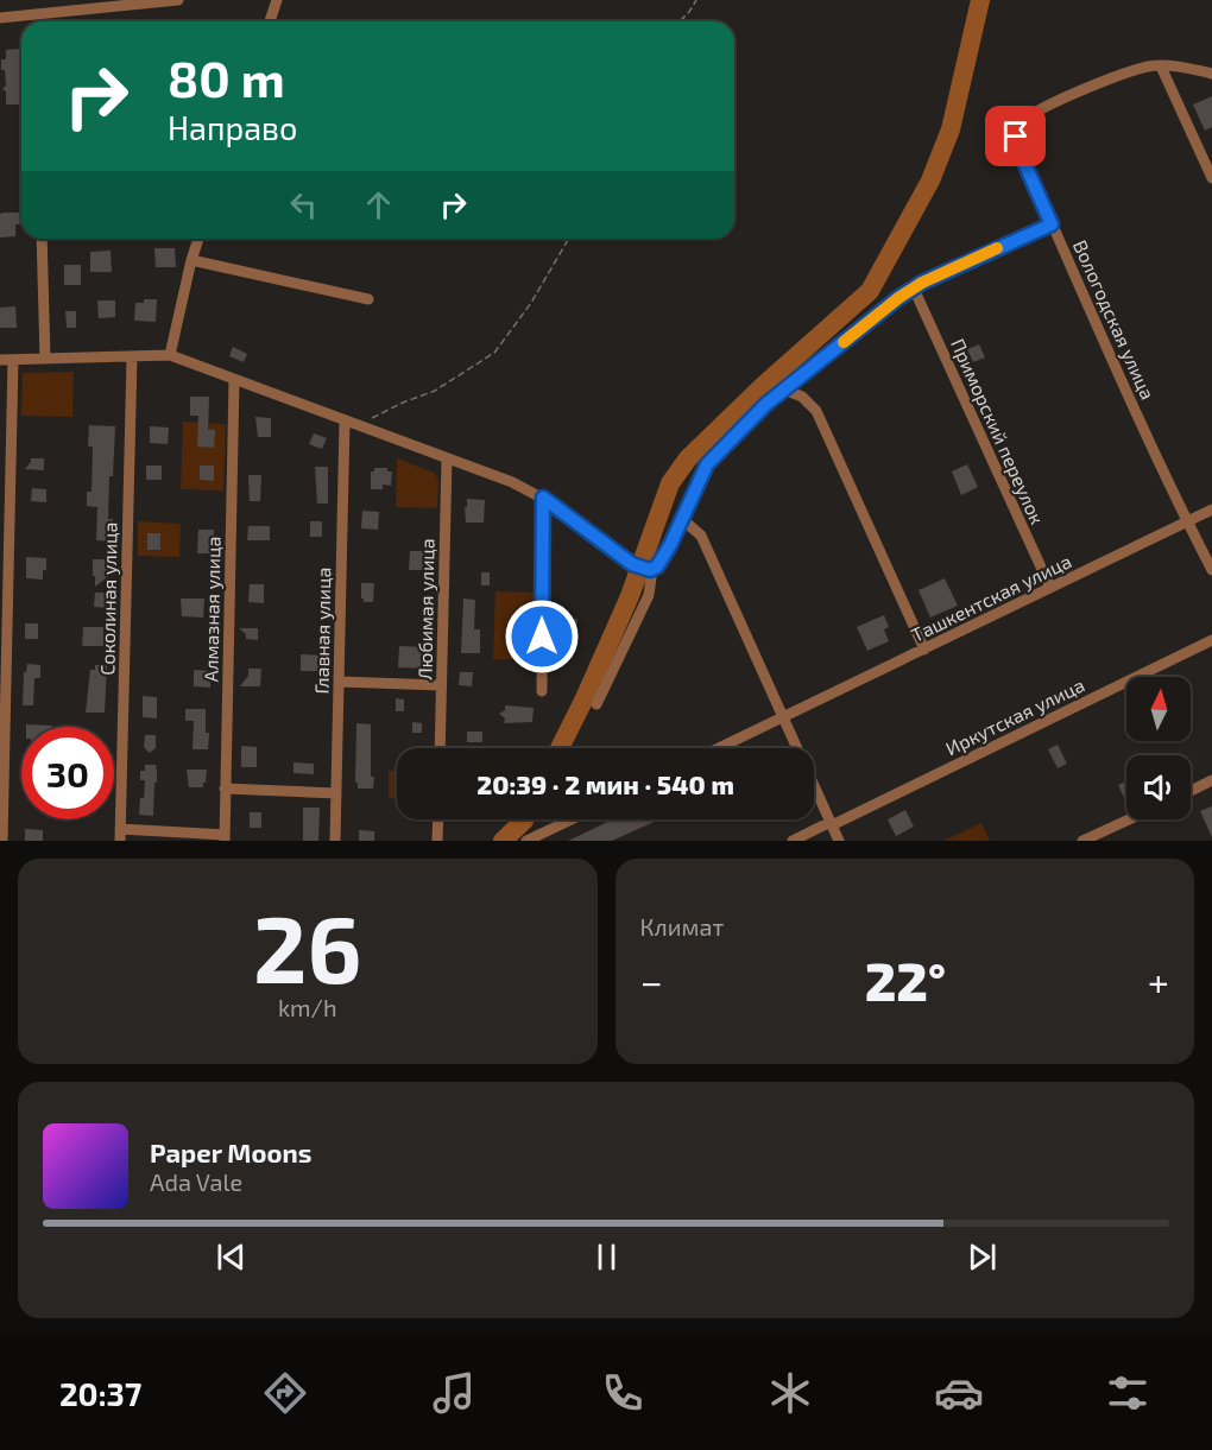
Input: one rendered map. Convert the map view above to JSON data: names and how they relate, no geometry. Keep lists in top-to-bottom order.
{
  "streets": {
    "street": [
      "Вологодская улица",
      "Приморский переулок",
      "Ташкентская улица",
      "Соколиная улица",
      "Алмазная улица",
      "Любимая улица",
      "Главная улица",
      "Иркутская улица"
    ]
  },
  "crossings": [
    ["Вологодская улица", "Ташкентская улица"],
    ["Приморский переулок", "Ташкентская улица"]
  ],
  "north": "top",
  "page": {
    "turn": ["80 m", "Направо"],
    "limit": "30",
    "trip": "20:39 · 2 мин · 540 m",
    "tile": [
      ["26", "km/h"],
      "Климат"
    ],
    "heat": ["−", "22°", "+"],
    "song": ["Paper Moons", "Ada Vale"],
    "tabs": "20:37"
  }
}
